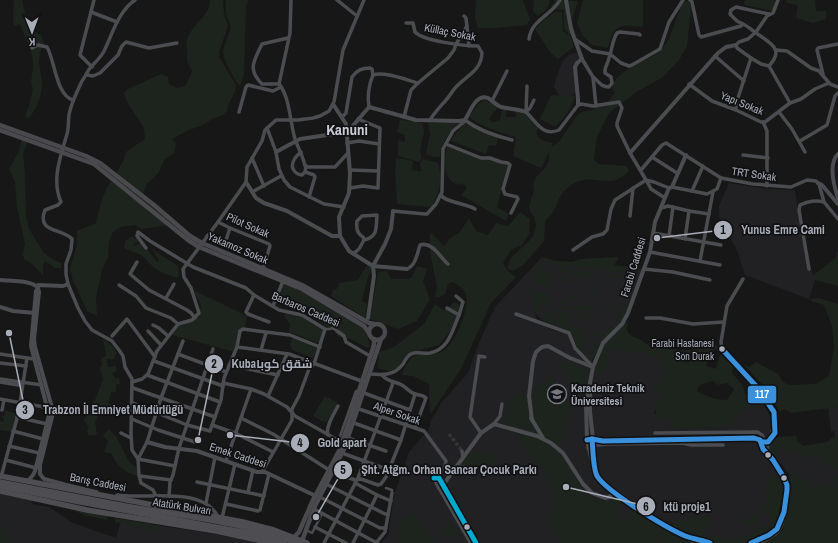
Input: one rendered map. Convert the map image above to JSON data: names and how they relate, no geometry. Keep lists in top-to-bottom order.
{
  "streets": {
    "highway": ["Atatürk Bulvarı"],
    "main road": ["Yakamoz Sokak"],
    "street": [
      "Küllaç Sokak",
      "Yapı Sokak",
      "TRT Sokak",
      "Pilot Sokak",
      "Farabi Caddesi",
      "Barbaros Caddesi",
      "Alper Sokak",
      "Emek Caddesi",
      "Barış Caddesi"
    ]
  },
  "crossings": [
    ["TRT Sokak", "Farabi Caddesi"],
    ["Pilot Sokak", "Yakamoz Sokak"],
    ["Barış Caddesi", "Atatürk Bulvarı"]
  ],
  "districts": ["Kanuni"],
  "places": {
    "other": [
      "Yunus Emre Cami",
      "Trabzon İl Emniyet Müdürlüğü",
      "Farabi Hastanesi Son Durak",
      "Gold apart",
      "Kubaشقق كوبا",
      "ktü proje1",
      "Şht. Atğm. Orhan Sancar Çocuk Parkı"
    ],
    "school or university": ["Karadeniz Teknik Üniversitesi"]
  },
  "lines": ["transit line 117"],
  "north": "bottom"
}
